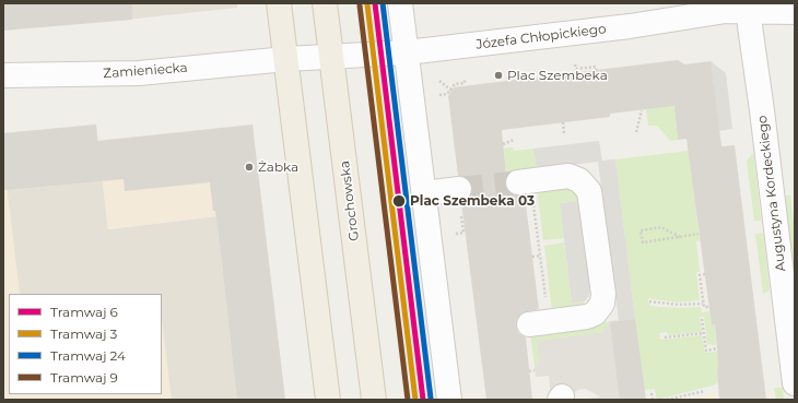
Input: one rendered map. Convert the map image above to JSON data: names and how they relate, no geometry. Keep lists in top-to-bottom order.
{
  "streets": {
    "main road": ["Grochowska"],
    "street": ["Józefa Chłopickiego", "Zamieniecka", "Augustyna Kordeckiego"]
  },
  "crossings": [
    ["Józefa Chłopickiego", "Zamieniecka"],
    ["Józefa Chłopickiego", "Augustyna Kordeckiego"],
    ["Józefa Chłopickiego", "Grochowska"]
  ],
  "places": ["Plac Szembeka", "Żabka", "Plac Szembeka 03"],
  "lines": [
    "tram line 6",
    "tram line 24",
    "tram line 3",
    "tram line 9"
  ],
  "legend": [
    "Tramwaj 6",
    "Tramwaj 3",
    "Tramwaj 24",
    "Tramwaj 9"
  ]
}
